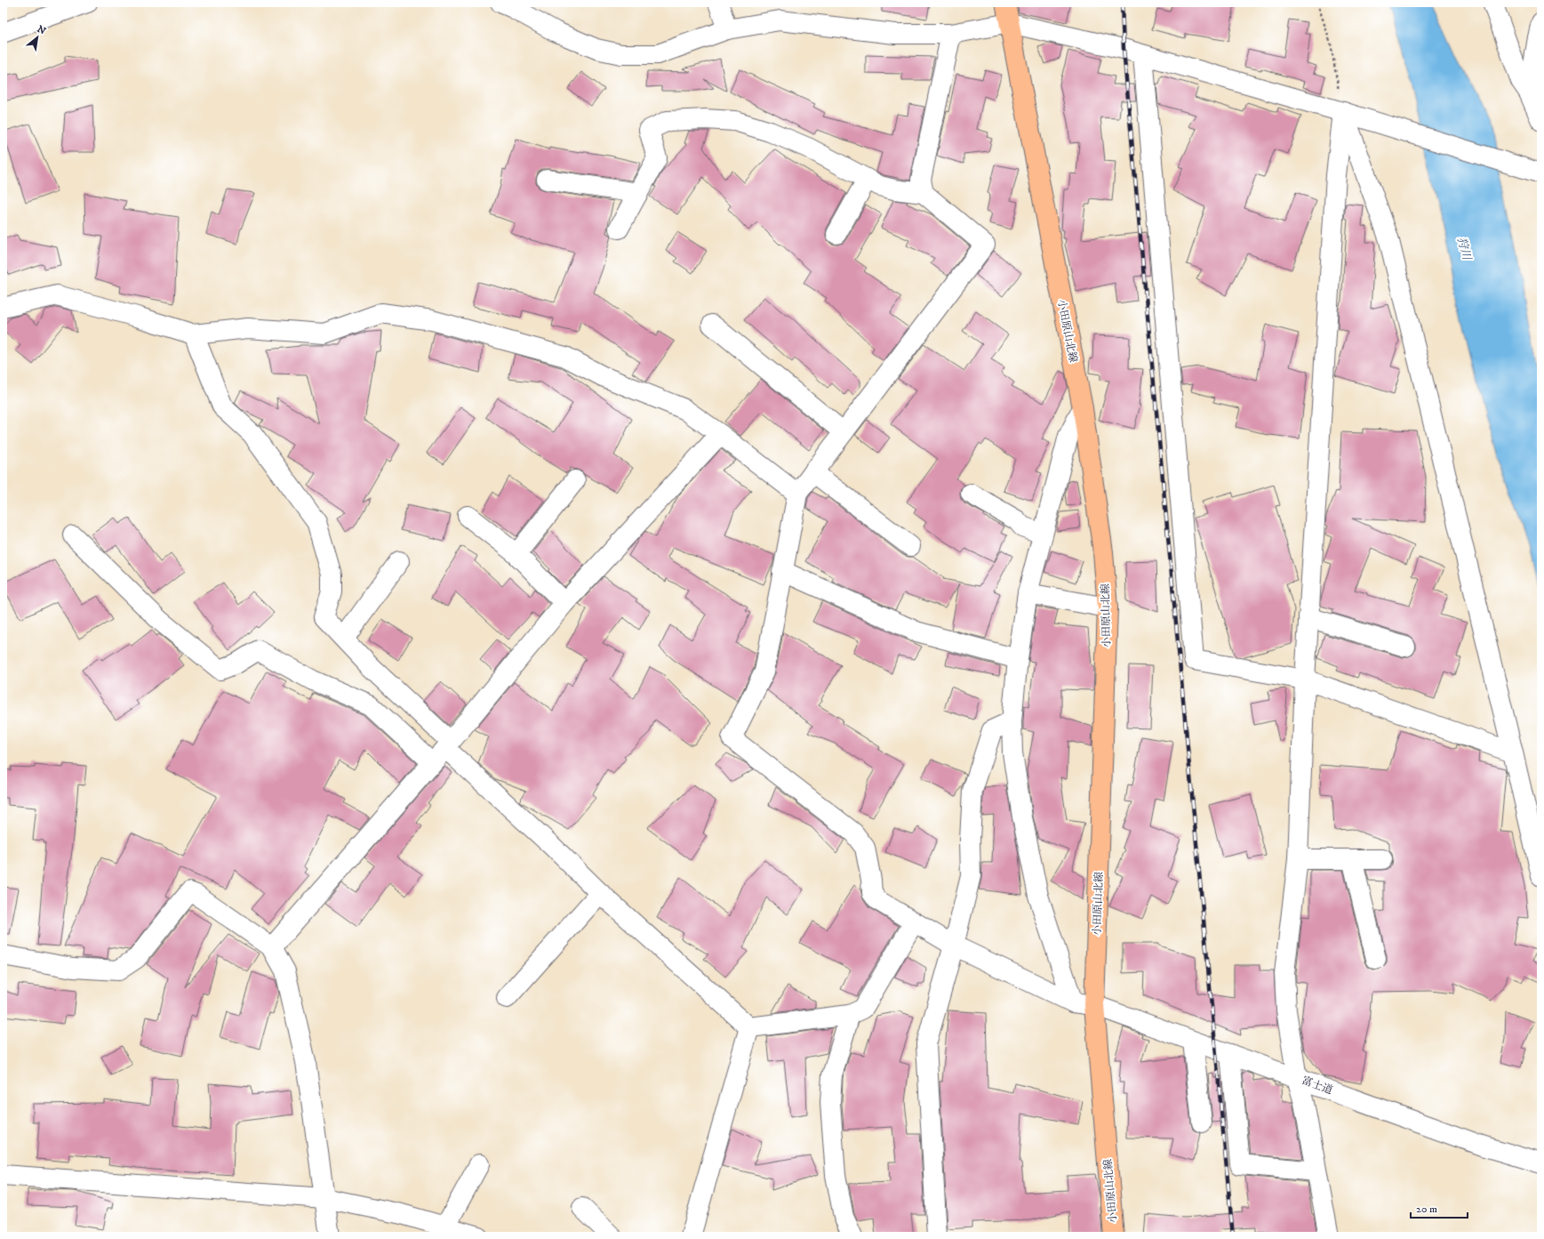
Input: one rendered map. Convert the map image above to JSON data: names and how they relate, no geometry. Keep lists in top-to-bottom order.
{
  "streets": {
    "main road": ["小田原山北線"],
    "street": ["富士道"]
  },
  "crossings": [
    ["小田原山北線", "富士道"]
  ],
  "water": ["狩川"],
  "scale_bar": "20 m",
  "north": "top right"
}
